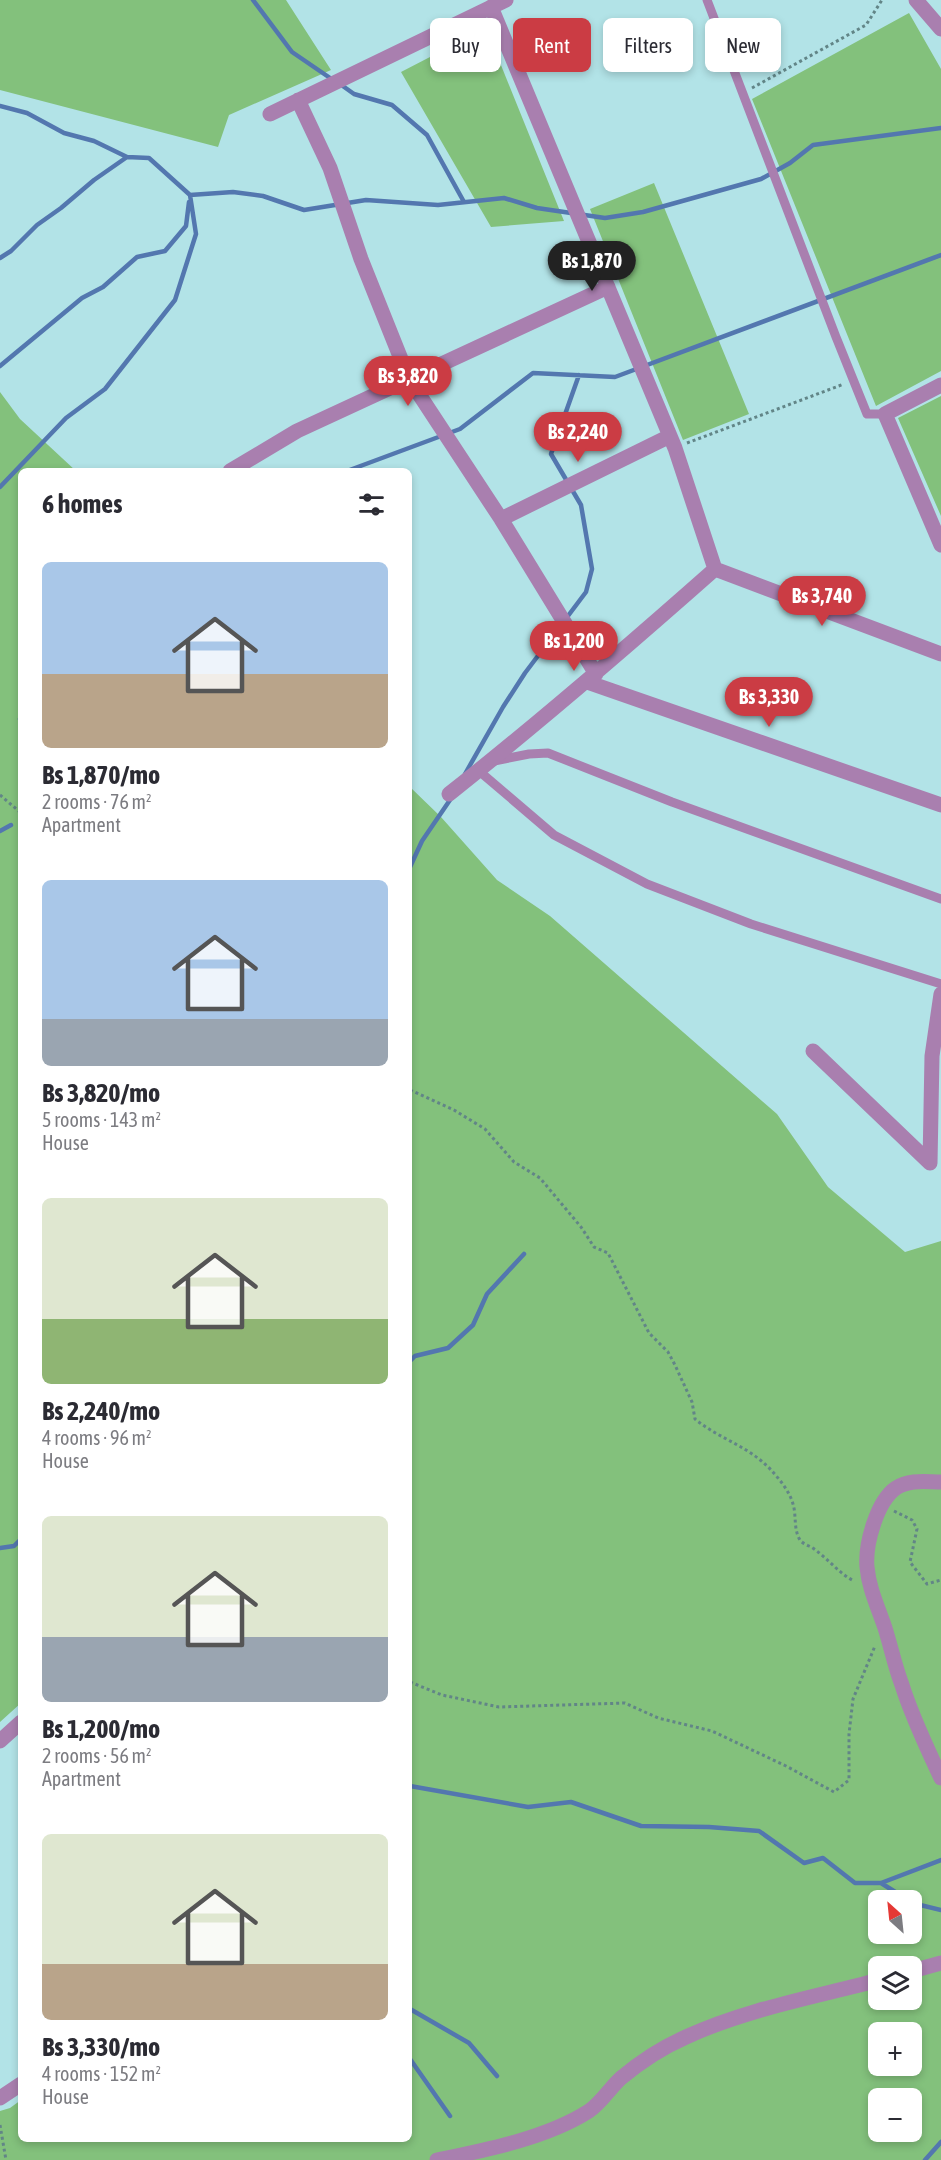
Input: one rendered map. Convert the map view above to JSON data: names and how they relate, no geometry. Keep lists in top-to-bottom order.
{
  "north": "top left",
  "page": {
    "chip": [
      "Buy",
      "Rent",
      "Filters",
      "New"
    ],
    "price": [
      "Bs 1,870",
      "Bs 3,820",
      "Bs 2,240",
      "Bs 3,740",
      "Bs 1,200",
      "Bs 3,330"
    ],
    "heading": "6 homes",
    "list": [
      {
        "name": "Bs 1,870/mo",
        "note": "2 rooms · 76 m² · Apartment"
      },
      {
        "name": "Bs 3,820/mo",
        "note": "5 rooms · 143 m² · House"
      },
      {
        "name": "Bs 2,240/mo",
        "note": "4 rooms · 96 m² · House"
      },
      {
        "name": "Bs 1,200/mo",
        "note": "2 rooms · 56 m² · Apartment"
      },
      {
        "name": "Bs 3,330/mo",
        "note": "4 rooms · 152 m² · House"
      }
    ],
    "map_buttons": ["+", "−"]
  }
}
